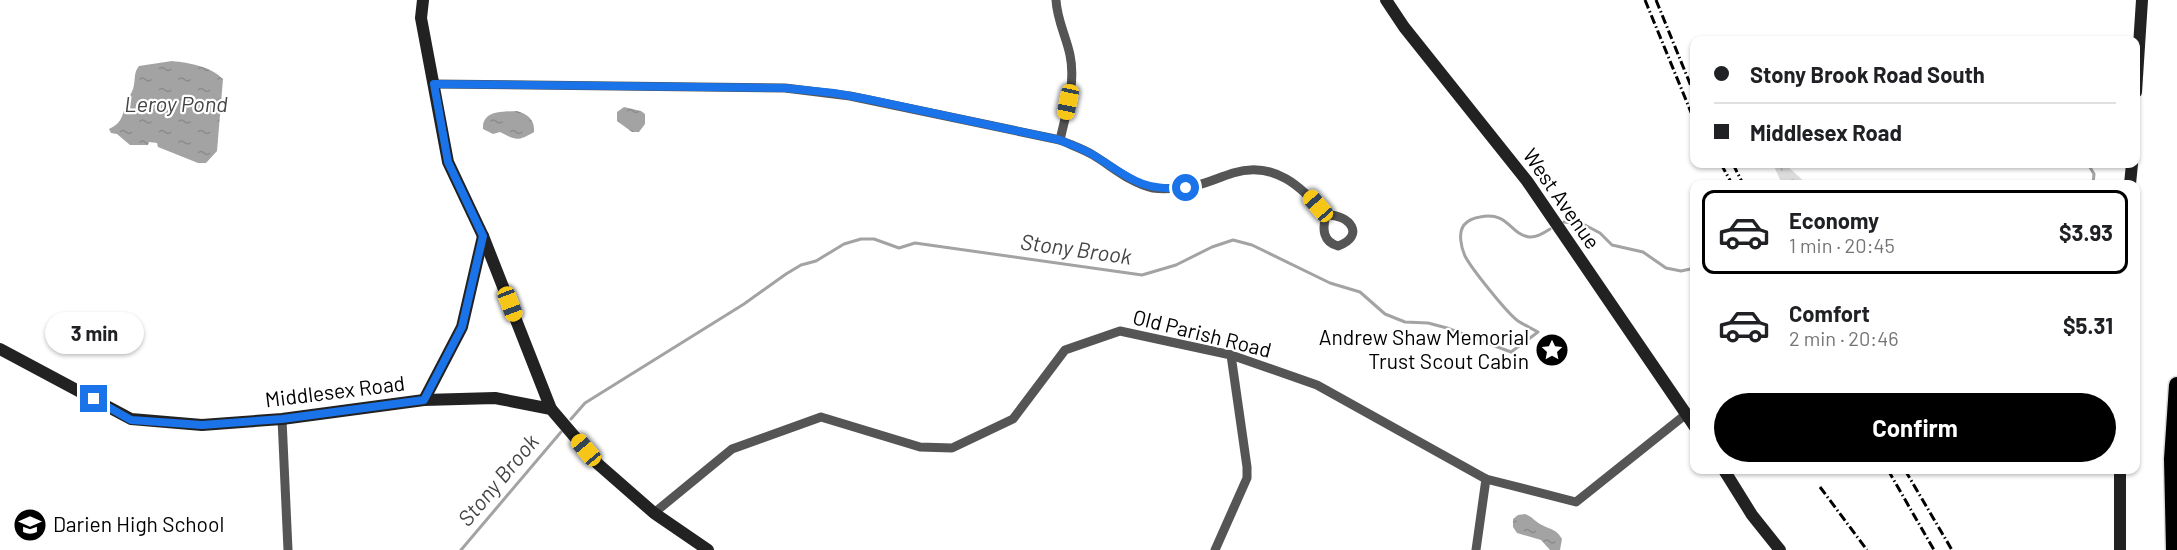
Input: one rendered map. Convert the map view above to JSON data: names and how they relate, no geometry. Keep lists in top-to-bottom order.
{
  "streets": {
    "main road": ["West Avenue", "Middlesex Road"],
    "street": ["Old Parish Road"]
  },
  "crossings": [
    ["West Avenue", "Old Parish Road"]
  ],
  "water": ["Leroy Pond", "Stony Brook"],
  "places": {
    "place": ["Andrew Shaw Memorial Trust Scout Cabin"],
    "school or university": ["Darien High School"]
  },
  "page": {
    "banner": ["Stony Brook Road South", "Middlesex Road"],
    "list": [
      {
        "name": "Economy",
        "note": "1 min · 20:45",
        "value": "$3.93"
      },
      {
        "name": "Comfort",
        "note": "2 min · 20:46",
        "value": "$5.31"
      }
    ],
    "bubble": "3 min",
    "buttons": "Confirm"
  }
}
